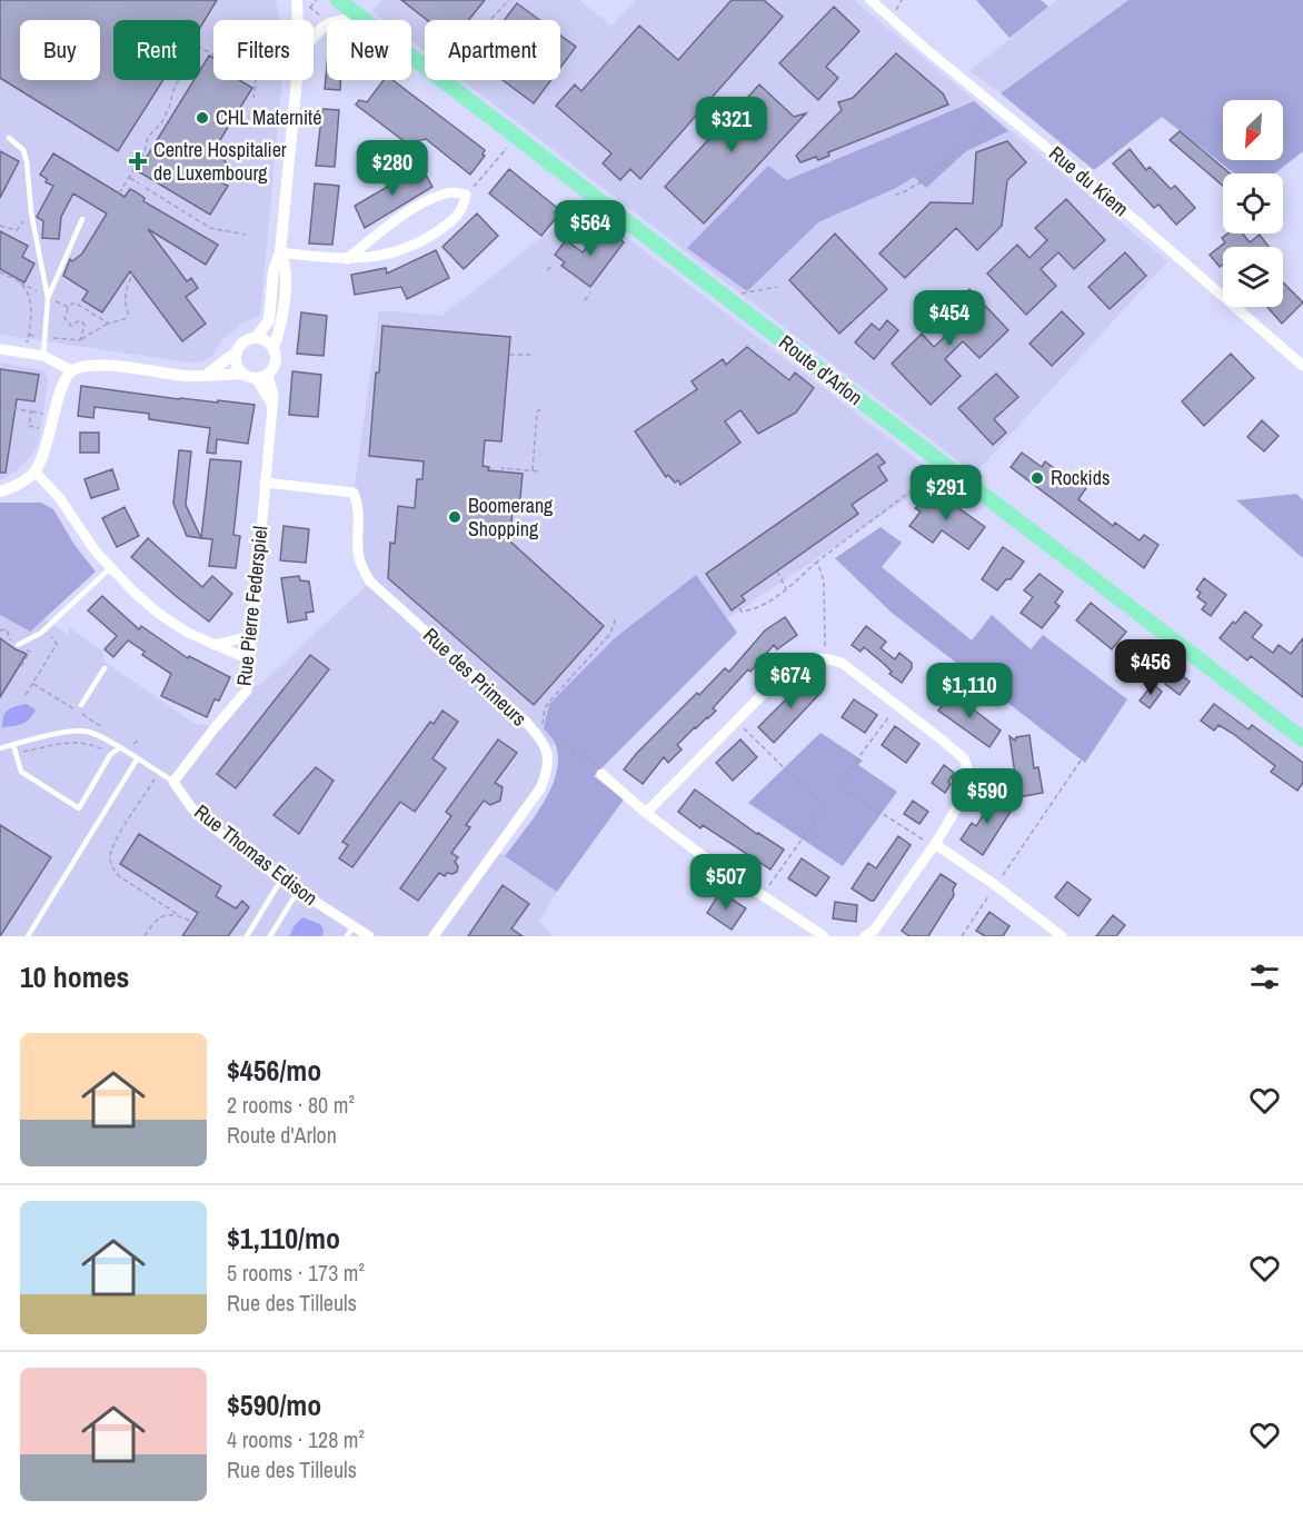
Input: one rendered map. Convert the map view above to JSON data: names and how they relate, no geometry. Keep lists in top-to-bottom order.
{
  "streets": {
    "main road": ["Route d'Arlon"],
    "street": [
      "Rue du Kiem",
      "Rue Pierre Federspiel",
      "Rue des Primeurs",
      "Rue Thomas Edison"
    ]
  },
  "crossings": [
    ["Rue Pierre Federspiel", "Rue des Primeurs"],
    ["Rue Pierre Federspiel", "Rue Thomas Edison"]
  ],
  "places": {
    "other": ["CHL Maternité", "Rockids", "Boomerang Shopping"],
    "health": ["Centre Hospitalier de Luxembourg"]
  },
  "north": "bottom left",
  "page": {
    "chip": [
      "Buy",
      "Rent",
      "Filters",
      "New",
      "Apartment"
    ],
    "price": [
      "$321",
      "$280",
      "$564",
      "$454",
      "$291",
      "$456",
      "$674",
      "$1,110",
      "$590",
      "$507"
    ],
    "heading": "10 homes",
    "list": [
      {
        "name": "$456/mo",
        "note": "2 rooms · 80 m² · Route d'Arlon"
      },
      {
        "name": "$1,110/mo",
        "note": "5 rooms · 173 m² · Rue des Tilleuls"
      },
      {
        "name": "$590/mo",
        "note": "4 rooms · 128 m² · Rue des Tilleuls"
      }
    ]
  }
}
